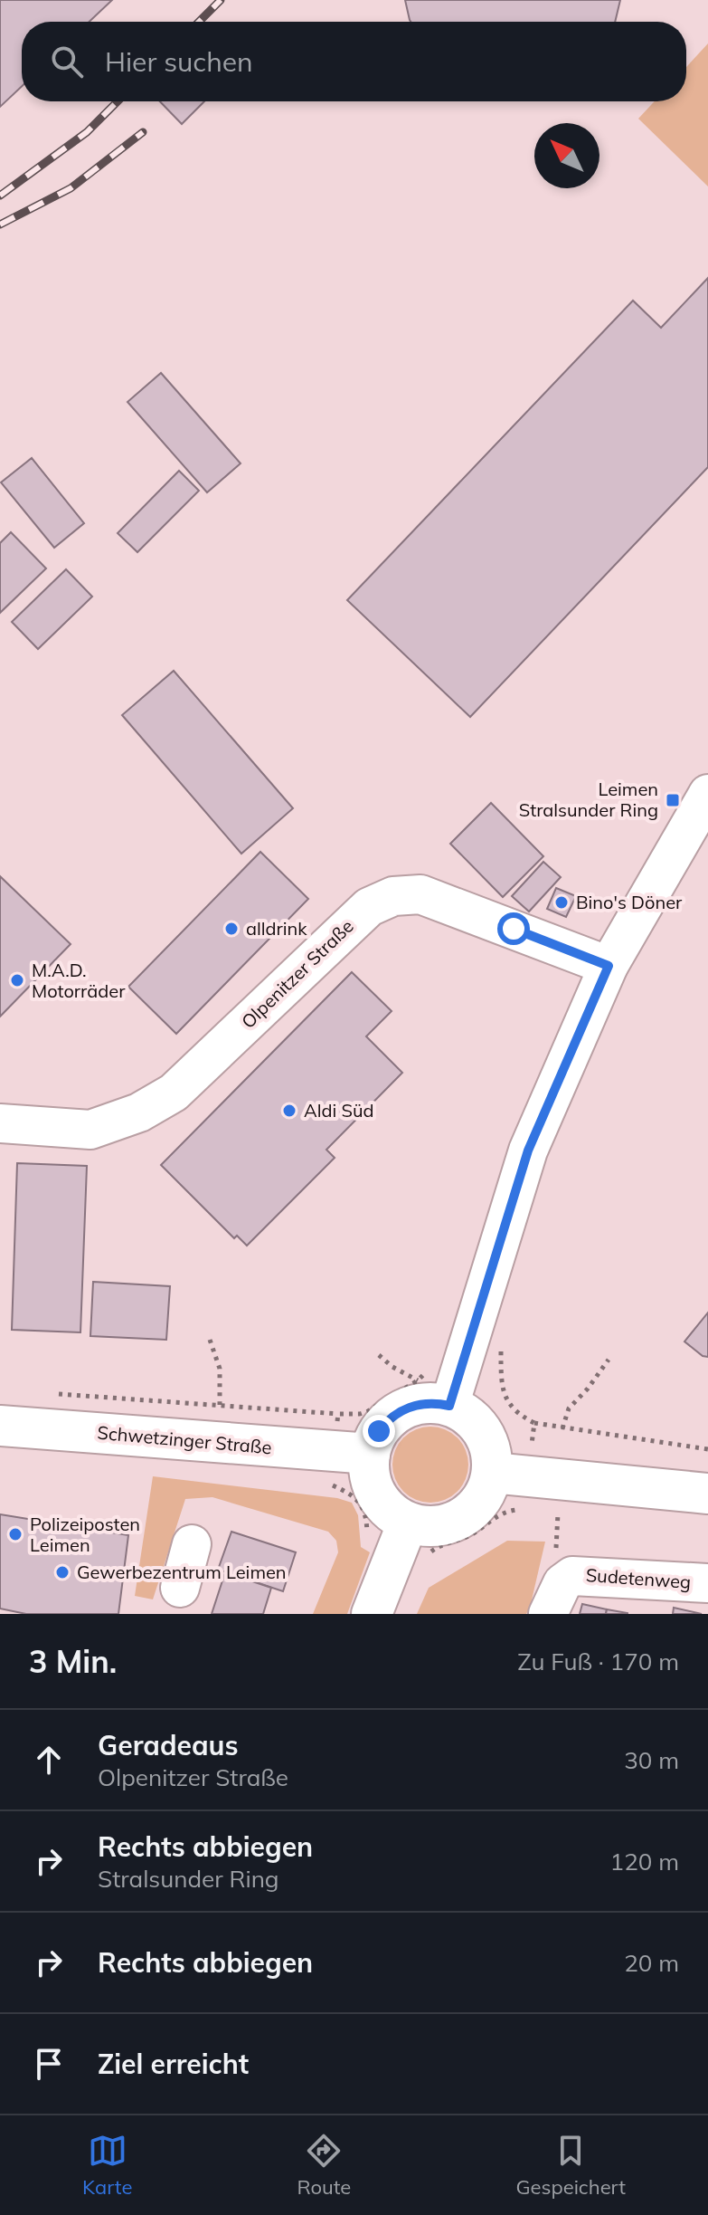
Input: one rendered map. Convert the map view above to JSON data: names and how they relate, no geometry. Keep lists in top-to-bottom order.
{
  "streets": {
    "main road": ["Schwetzinger Straße"],
    "street": ["Olpenitzer Straße", "Sudetenweg"]
  },
  "places": {
    "transit": ["Leimen Stralsunder Ring"],
    "other": [
      "Bino's Döner",
      "alldrink",
      "M.A.D. Motorräder",
      "Aldi Süd",
      "Polizeiposten Leimen",
      "Gewerbezentrum Leimen"
    ]
  },
  "north": "top left",
  "page": {
    "search": "Hier suchen",
    "heading": ["3 Min.", "Zu Fuß · 170 m"],
    "list": [
      ["Geradeaus", "Olpenitzer Straße", "30 m"],
      ["Rechts abbiegen", "Stralsunder Ring", "120 m"],
      ["Rechts abbiegen", "20 m"],
      "Ziel erreicht"
    ],
    "nav": ["Karte", "Route", "Gespeichert"]
  }
}
